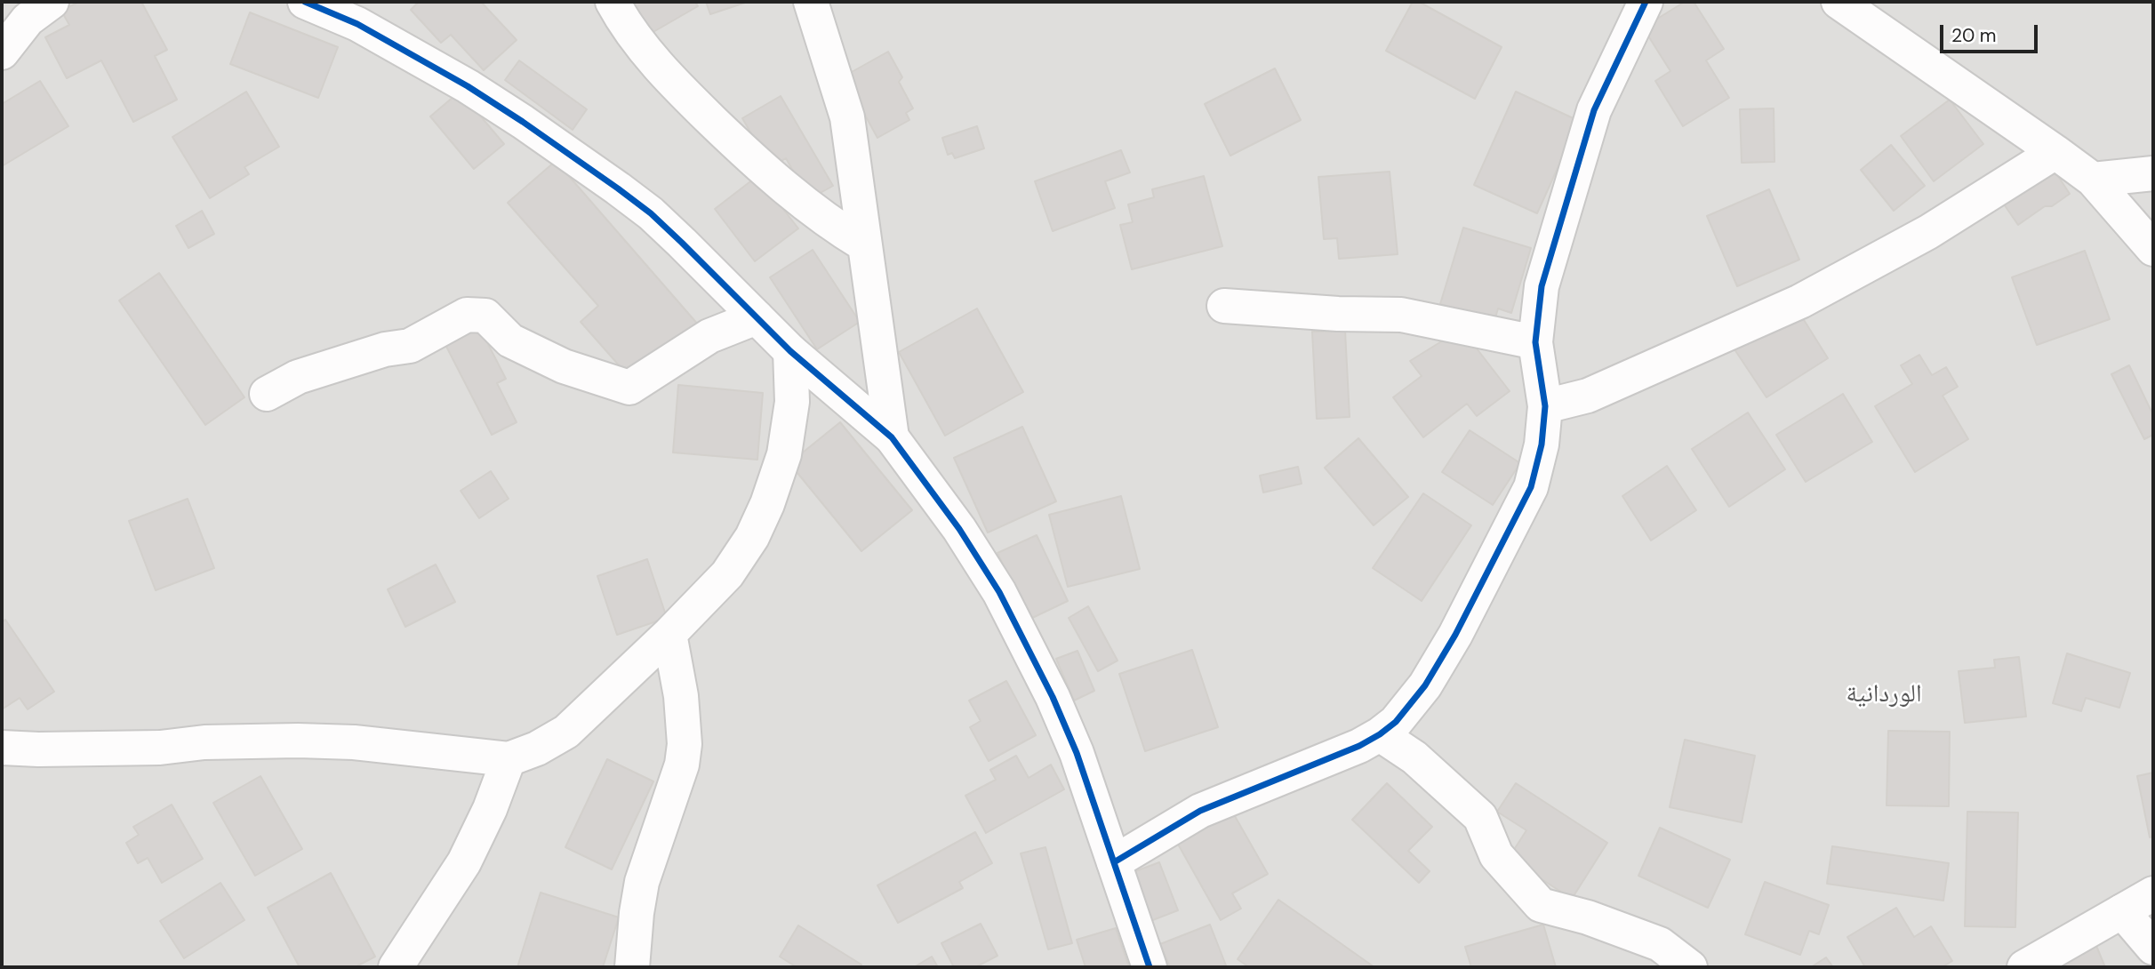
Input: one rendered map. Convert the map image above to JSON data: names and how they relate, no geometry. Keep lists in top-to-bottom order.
{
  "districts": ["الوردانية"],
  "scale_bar": "20 m"
}
